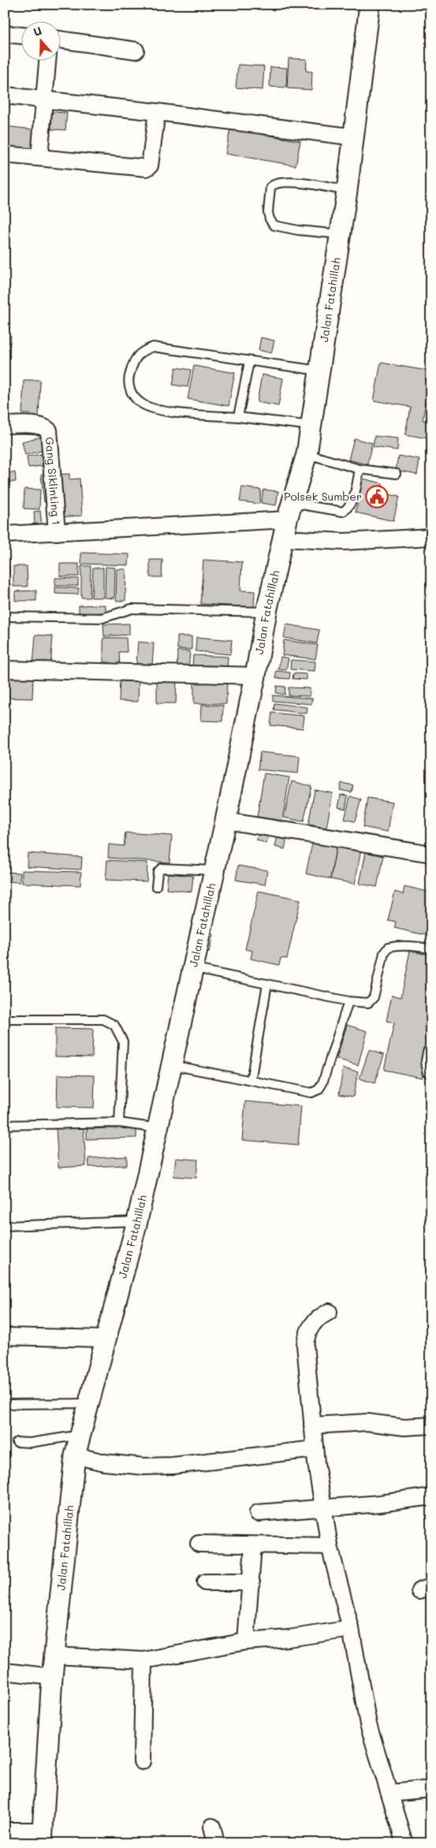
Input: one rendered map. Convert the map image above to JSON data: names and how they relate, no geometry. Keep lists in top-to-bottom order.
{
  "streets": {
    "street": ["Jalan Fatahillah", "Gang Siklinting 1"]
  },
  "places": {
    "public building": ["Polsek Sumber"]
  },
  "north": "top"
}
